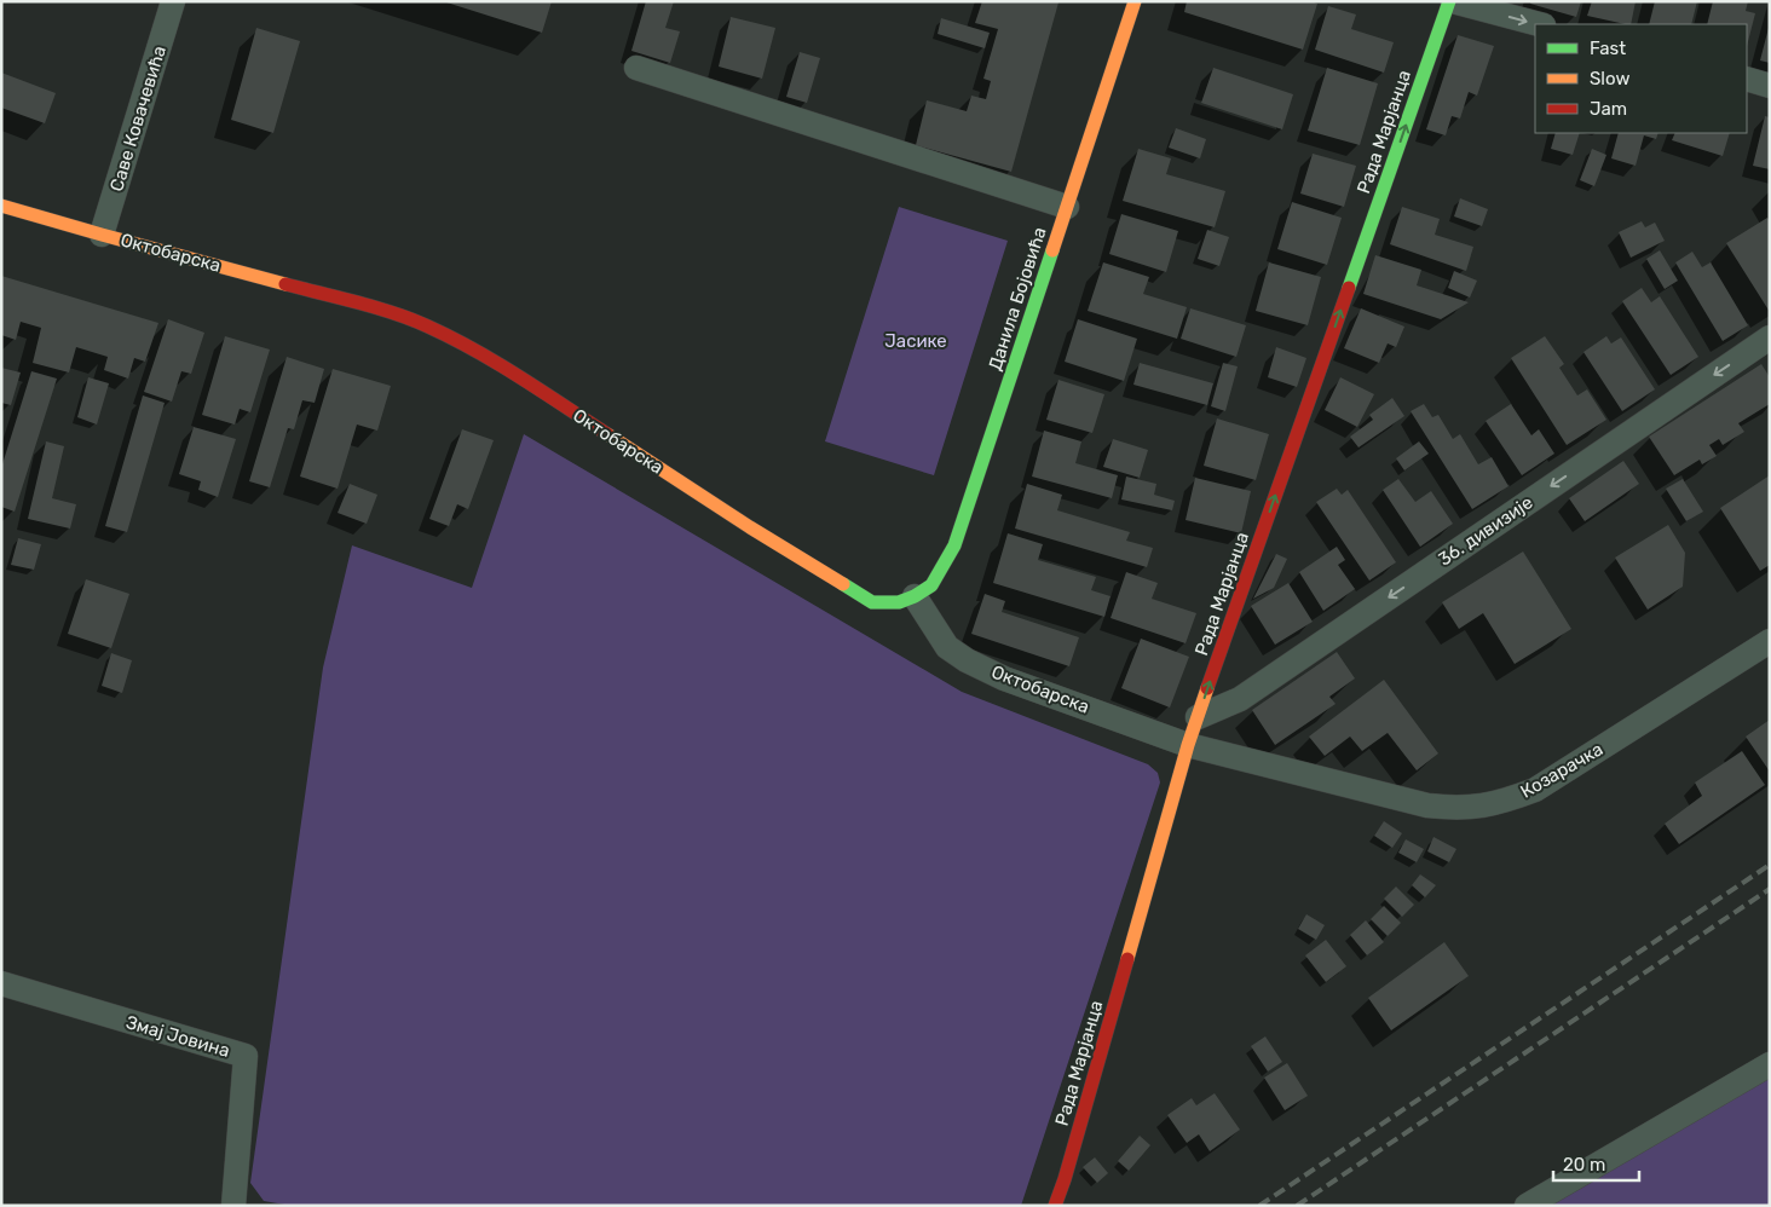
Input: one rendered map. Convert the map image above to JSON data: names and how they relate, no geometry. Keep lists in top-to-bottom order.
{
  "streets": {
    "main road": ["Рада Марјанца", "Октобарска", "Данила Бојовића"],
    "street": [
      "Саве Ковачевића",
      "36. дивизије",
      "Козарачка",
      "Змај Јовина"
    ]
  },
  "crossings": [
    ["Саве Ковачевића", "Октобарска"],
    ["Рада Марјанца", "Октобарска"],
    ["Рада Марјанца", "36. дивизије"],
    ["Рада Марјанца", "Козарачка"],
    ["Октобарска", "Данила Бојовића"],
    ["Октобарска", "Козарачка"]
  ],
  "one_way": ["Рада Марјанца", "36. дивизије"],
  "parks": ["Јасике"],
  "legend": ["Fast", "Slow", "Jam"],
  "scale_bar": "20 m"
}
